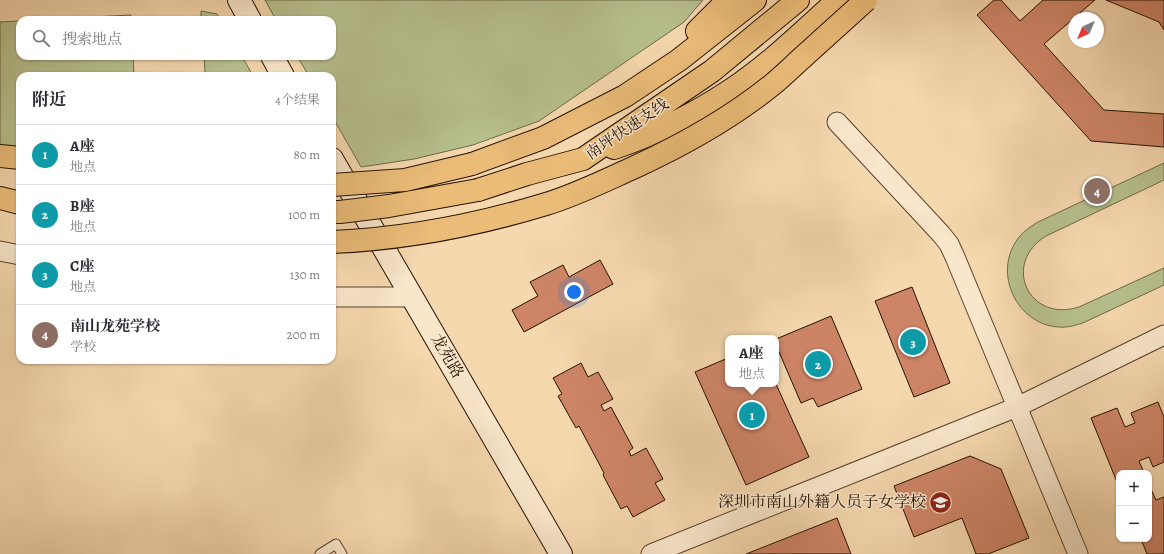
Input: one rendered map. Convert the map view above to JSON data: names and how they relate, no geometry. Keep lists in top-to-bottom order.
{
  "streets": {
    "highway": ["南坪快速支线"],
    "street": ["龙苑路"]
  },
  "places": {
    "school or university": ["深圳市南山外籍人员子女学校"]
  },
  "north": "bottom left",
  "page": {
    "search": "搜索地点",
    "heading": ["附近", "4个结果"],
    "list": [
      {
        "mark": "1",
        "name": "A座",
        "note": "地点",
        "value": "80 m"
      },
      {
        "mark": "2",
        "name": "B座",
        "note": "地点",
        "value": "100 m"
      },
      {
        "mark": "3",
        "name": "C座",
        "note": "地点",
        "value": "130 m"
      },
      {
        "mark": "4",
        "name": "南山龙苑学校",
        "note": "学校",
        "value": "200 m"
      }
    ],
    "pins": [
      "4",
      "3",
      "2",
      "1"
    ],
    "popup": ["A座", "地点"],
    "map_buttons": ["+", "−"]
  }
}
